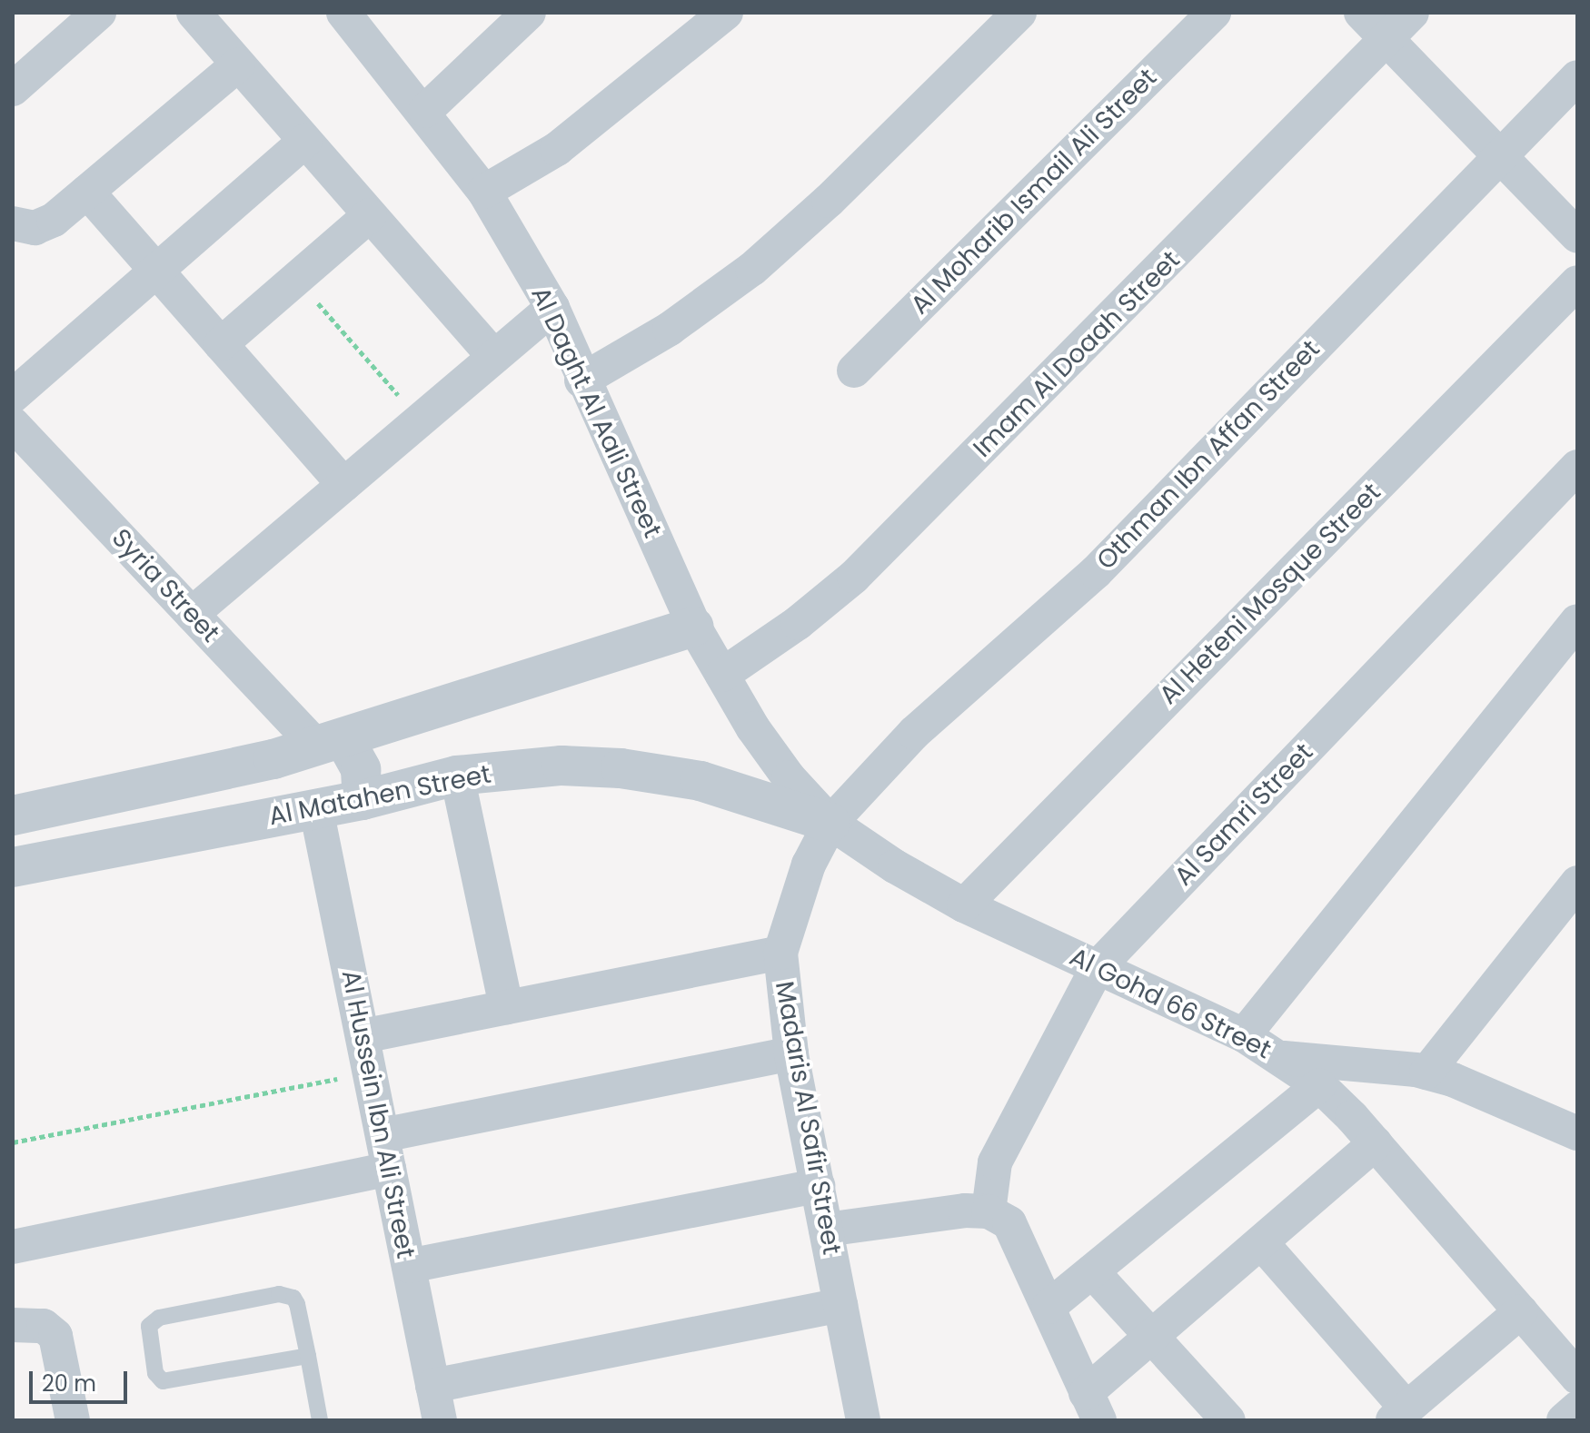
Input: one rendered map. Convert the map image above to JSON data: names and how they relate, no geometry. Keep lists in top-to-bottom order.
{
  "streets": {
    "street": [
      "Al Moharib Ismail Ali Street",
      "Imam Al Doaah Street",
      "Al Daght Al Aali Street",
      "Othman Ibn Affan Street",
      "Syria Street",
      "Al Heteni Mosque Street",
      "Al Matahen Street",
      "Al Samri Street",
      "Al Gohd 66 Street",
      "Al Hussein Ibn Ali Street",
      "Madaris Al Safir Street"
    ]
  },
  "crossings": [
    ["Imam Al Doaah Street", "Al Daght Al Aali Street"],
    ["Al Daght Al Aali Street", "Othman Ibn Affan Street"],
    ["Al Daght Al Aali Street", "Al Matahen Street"],
    ["Al Daght Al Aali Street", "Al Gohd 66 Street"],
    ["Al Daght Al Aali Street", "Madaris Al Safir Street"],
    ["Othman Ibn Affan Street", "Al Matahen Street"],
    ["Othman Ibn Affan Street", "Al Gohd 66 Street"],
    ["Othman Ibn Affan Street", "Madaris Al Safir Street"],
    ["Al Heteni Mosque Street", "Al Gohd 66 Street"],
    ["Al Matahen Street", "Al Gohd 66 Street"],
    ["Al Matahen Street", "Al Hussein Ibn Ali Street"],
    ["Al Matahen Street", "Madaris Al Safir Street"],
    ["Al Samri Street", "Al Gohd 66 Street"],
    ["Al Gohd 66 Street", "Madaris Al Safir Street"]
  ],
  "scale_bar": "20 m"
}
